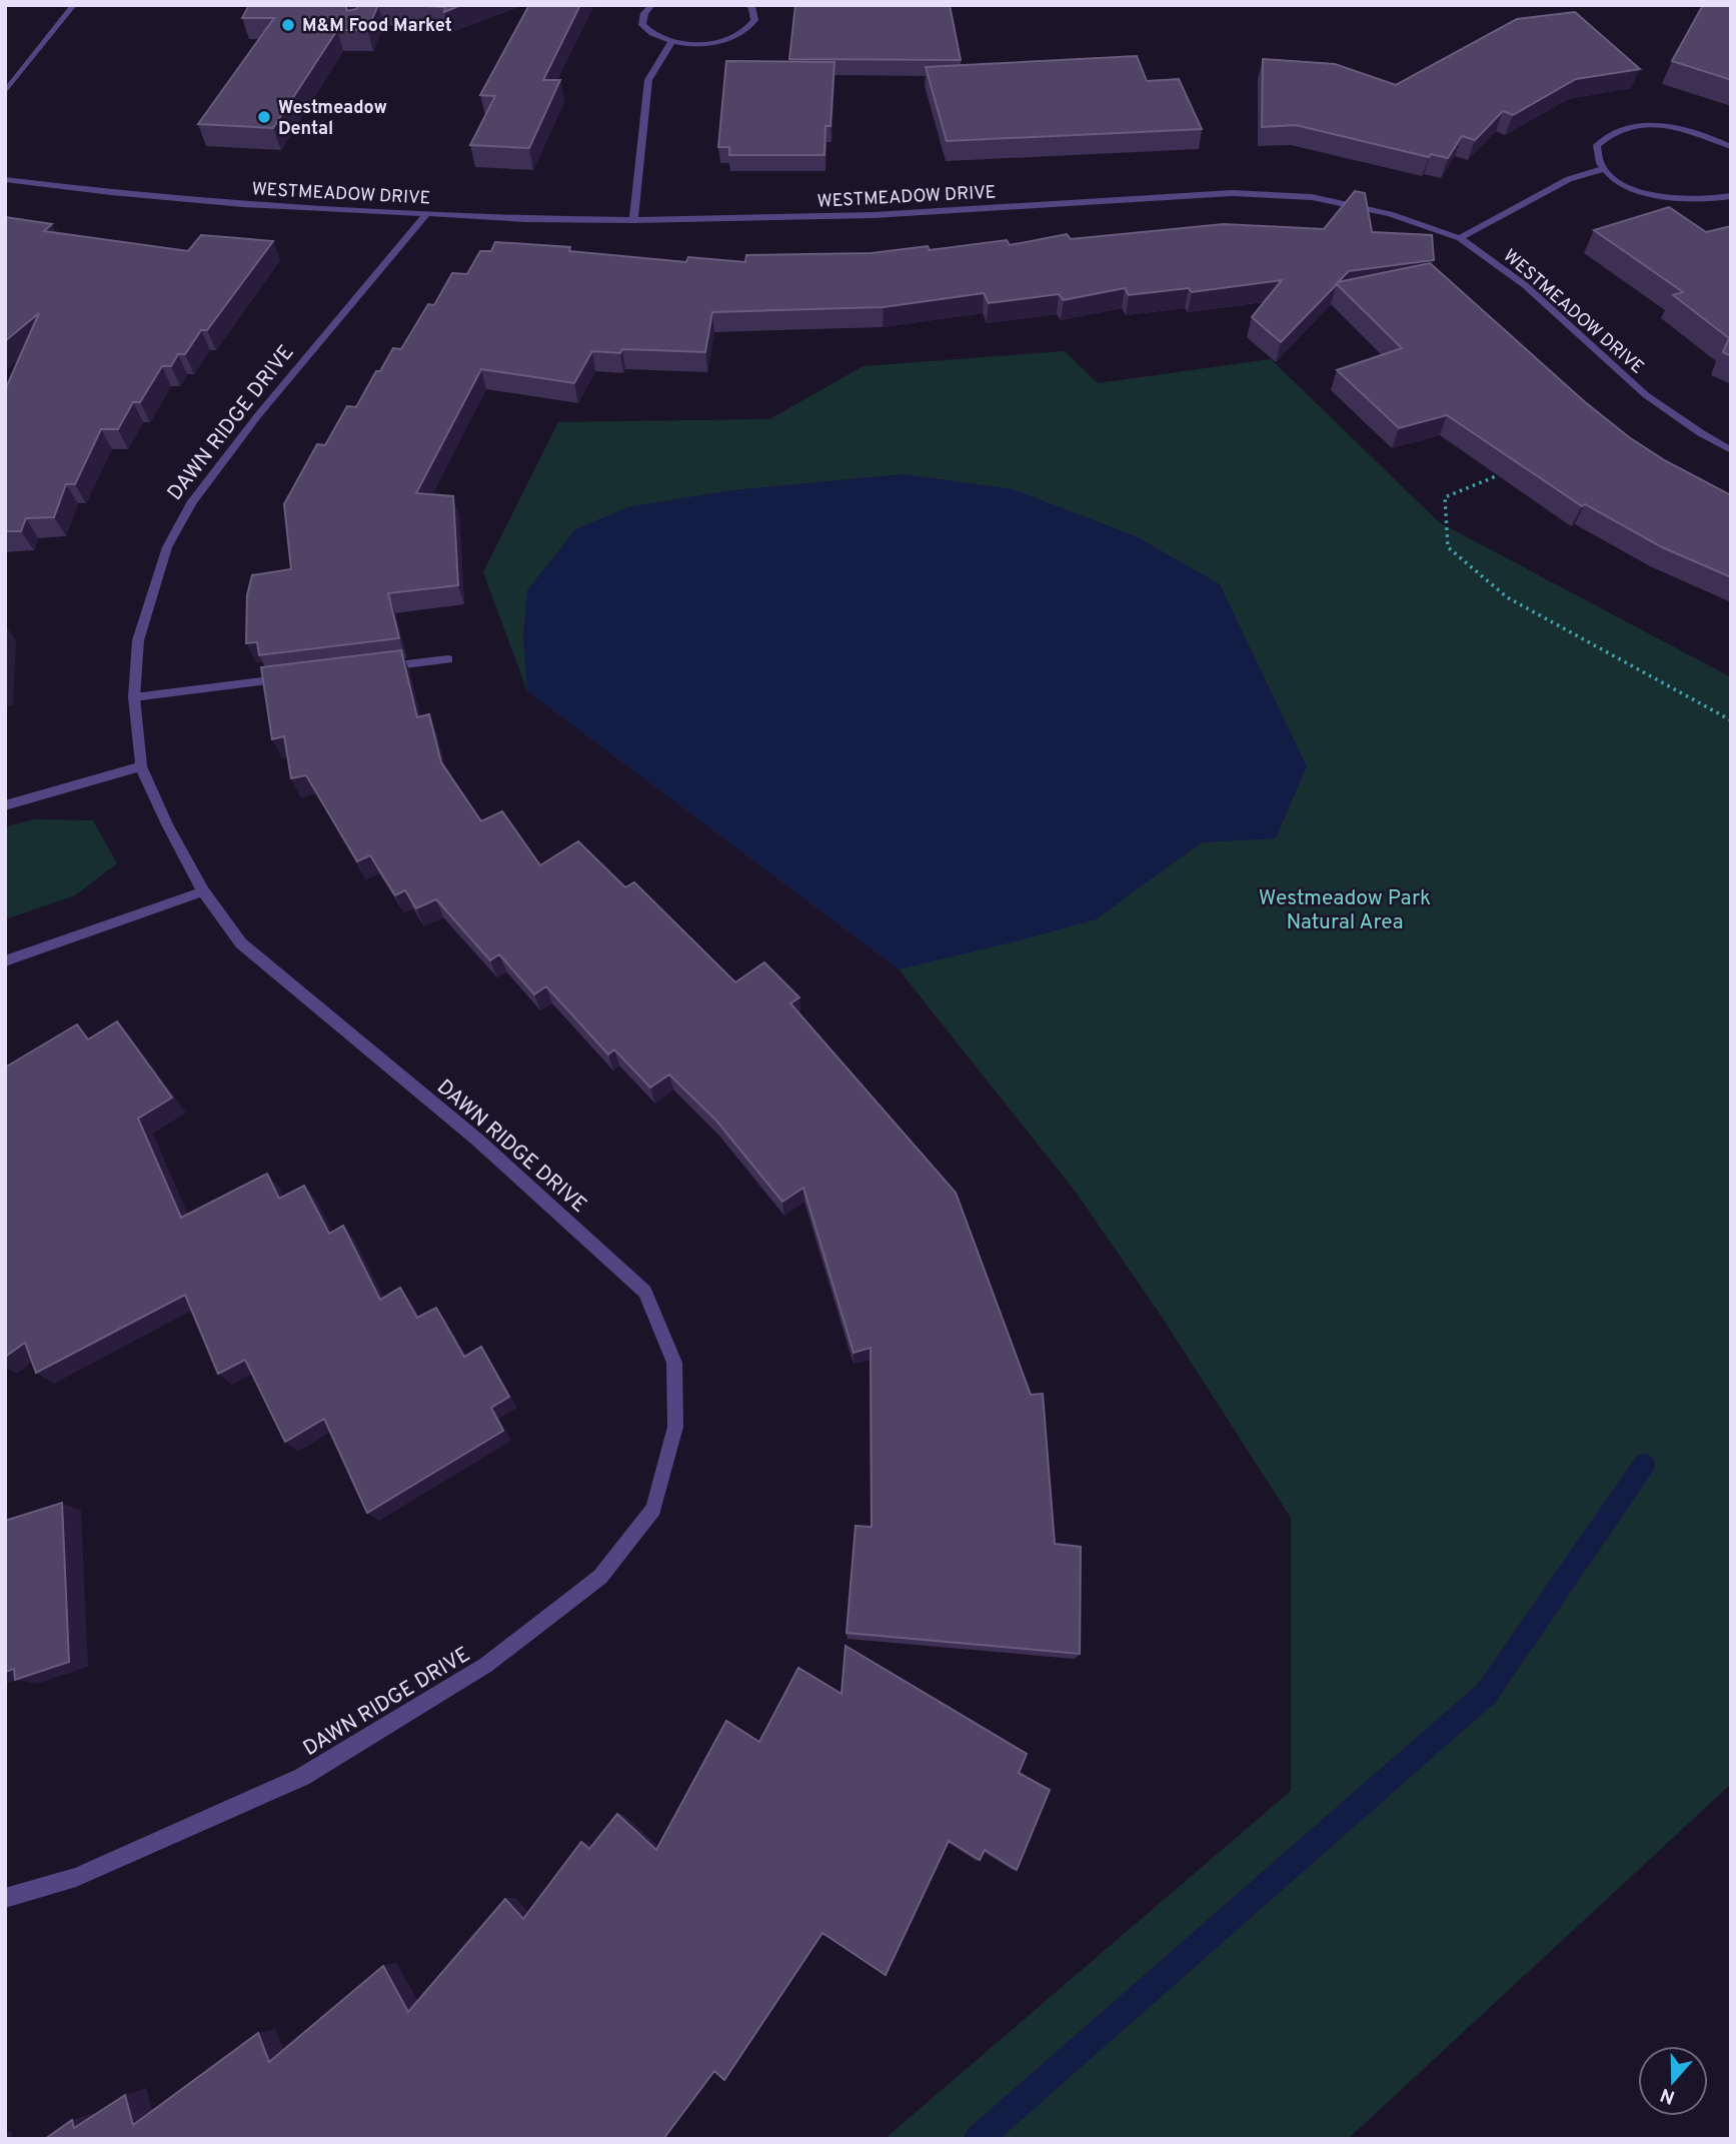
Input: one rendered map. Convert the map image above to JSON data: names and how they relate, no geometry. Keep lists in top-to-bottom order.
{
  "streets": {
    "street": ["WESTMEADOW DRIVE", "DAWN RIDGE DRIVE"]
  },
  "crossings": [
    ["WESTMEADOW DRIVE", "DAWN RIDGE DRIVE"]
  ],
  "parks": ["Westmeadow Park Natural Area"],
  "places": ["M&M Food Market", "Westmeadow Dental"],
  "north": "bottom"
}
